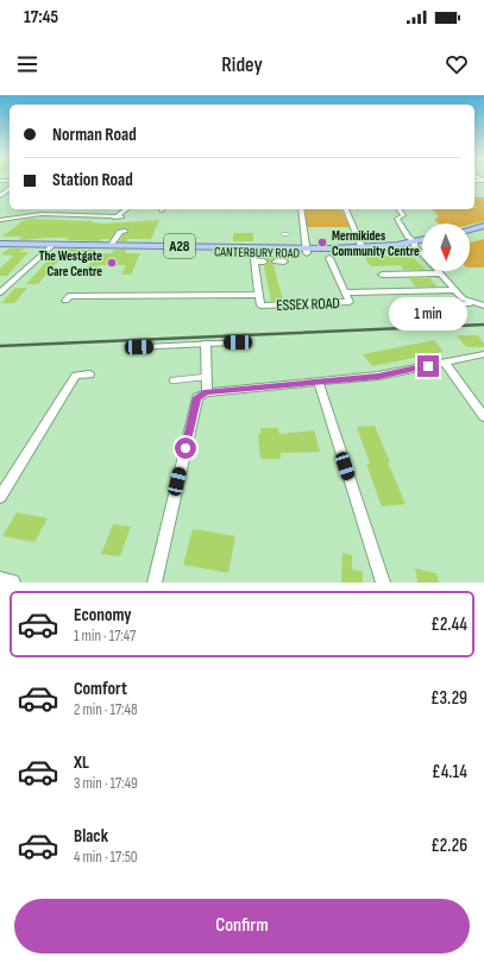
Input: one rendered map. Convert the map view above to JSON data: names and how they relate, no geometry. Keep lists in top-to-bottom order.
{
  "streets": {
    "highway": ["A28", "CANTERBURY ROAD"],
    "street": ["ESSEX ROAD"]
  },
  "places": ["Mermikides Community Centre", "The Westgate Care Centre"],
  "north": "bottom",
  "page": {
    "status": "17:45",
    "header": "Ridey",
    "banner": ["Norman Road", "Station Road"],
    "bubble": "1 min",
    "list": [
      {
        "name": "Economy",
        "note": "1 min · 17:47",
        "value": "£2.44"
      },
      {
        "name": "Comfort",
        "note": "2 min · 17:48",
        "value": "£3.29"
      },
      {
        "name": "XL",
        "note": "3 min · 17:49",
        "value": "£4.14"
      },
      {
        "name": "Black",
        "note": "4 min · 17:50",
        "value": "£2.26"
      }
    ],
    "buttons": "Confirm"
  }
}
